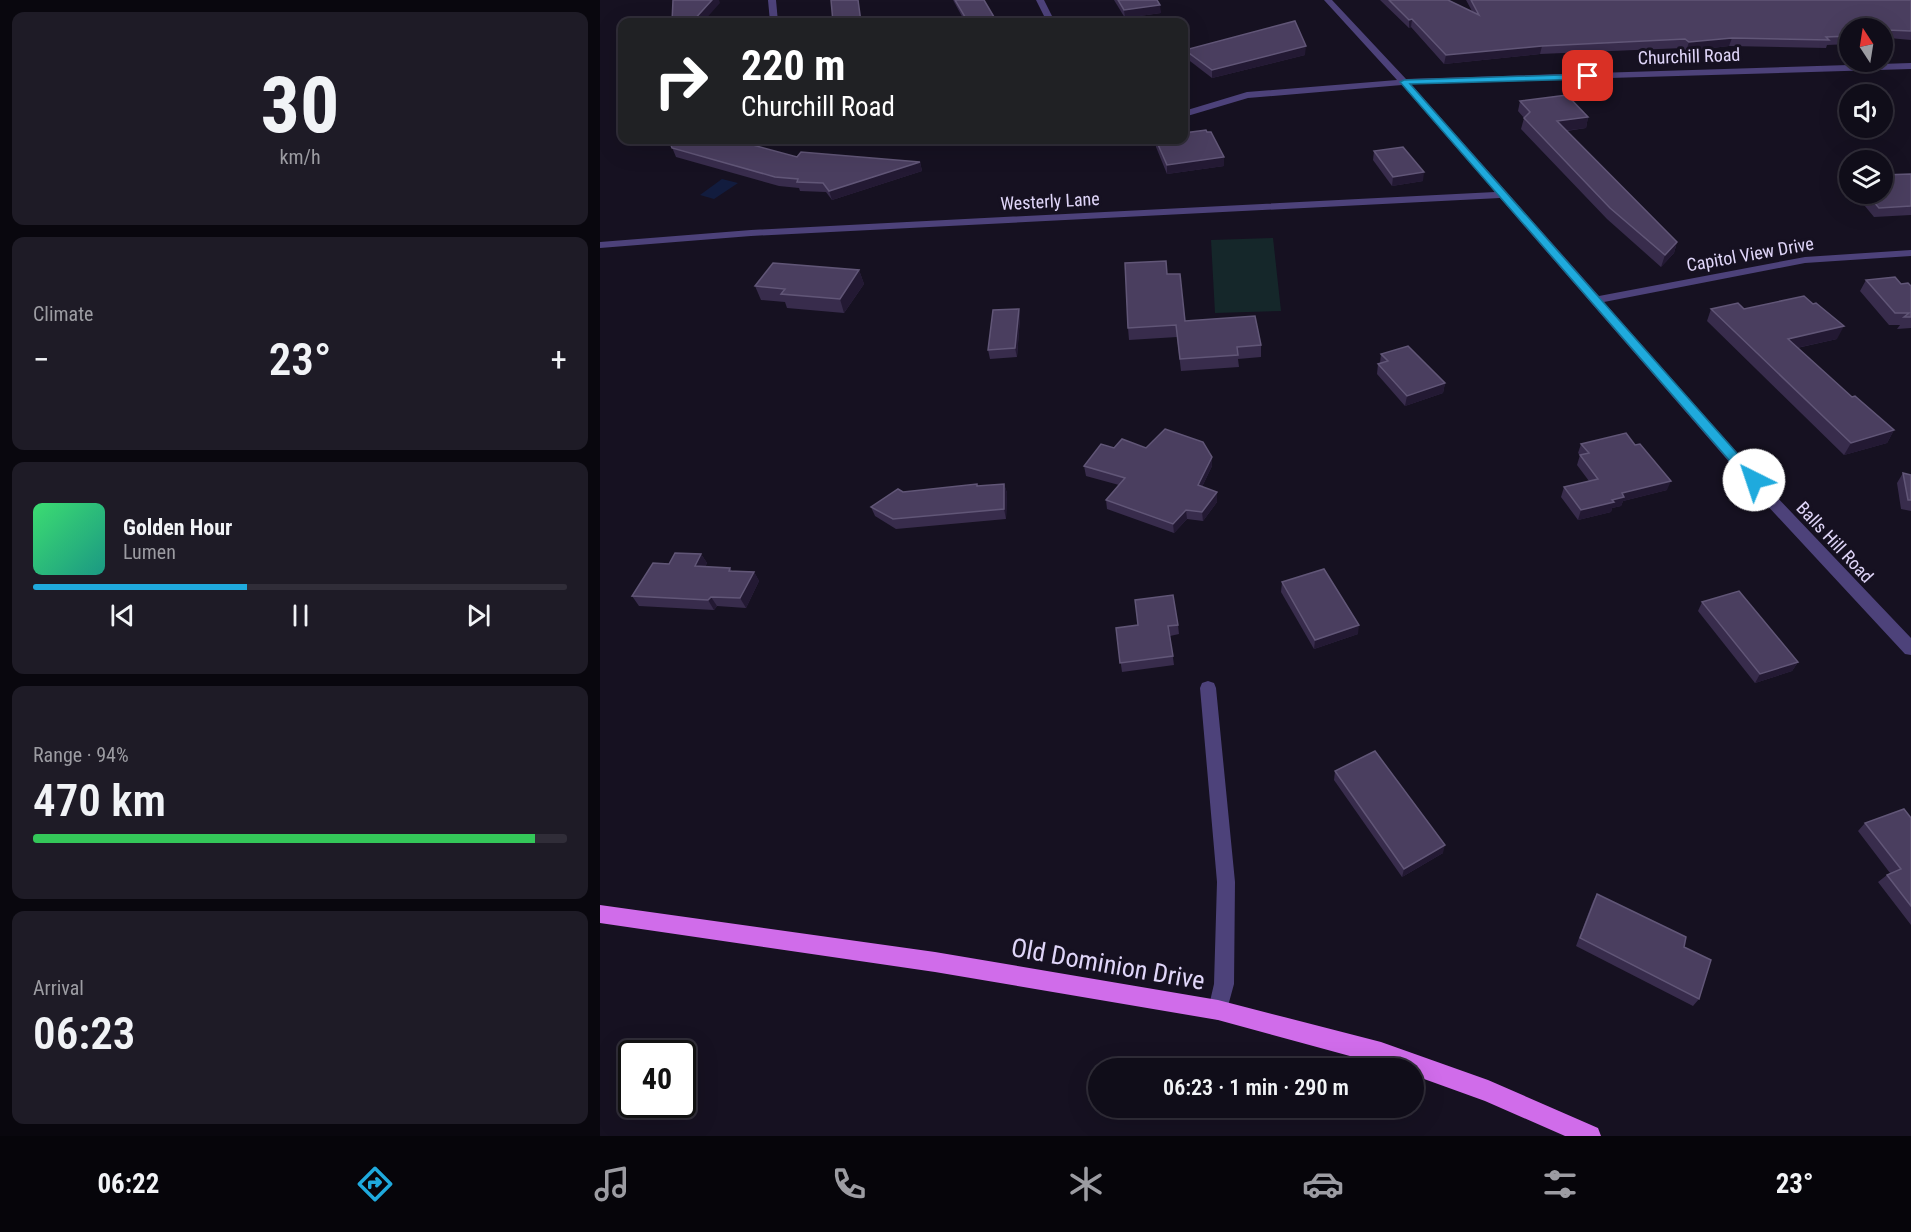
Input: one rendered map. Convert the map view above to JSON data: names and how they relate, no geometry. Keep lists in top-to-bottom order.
{
  "streets": {
    "main road": ["Old Dominion Drive"],
    "street": [
      "Churchill Road",
      "Westerly Lane",
      "Capitol View Drive",
      "Balls Hill Road"
    ]
  },
  "crossings": [
    ["Churchill Road", "Balls Hill Road"],
    ["Westerly Lane", "Balls Hill Road"],
    ["Capitol View Drive", "Balls Hill Road"]
  ],
  "north": "top",
  "page": {
    "tile": [
      ["30", "km/h"],
      "Climate",
      ["Range · 94%", "470 km"],
      ["Arrival", "06:23"]
    ],
    "turn": ["220 m", "Churchill Road"],
    "heat": ["−", "23°", "+"],
    "song": ["Golden Hour", "Lumen"],
    "limit": "40",
    "trip": "06:23 · 1 min · 290 m",
    "tabs": ["06:22", "23°"]
  }
}
